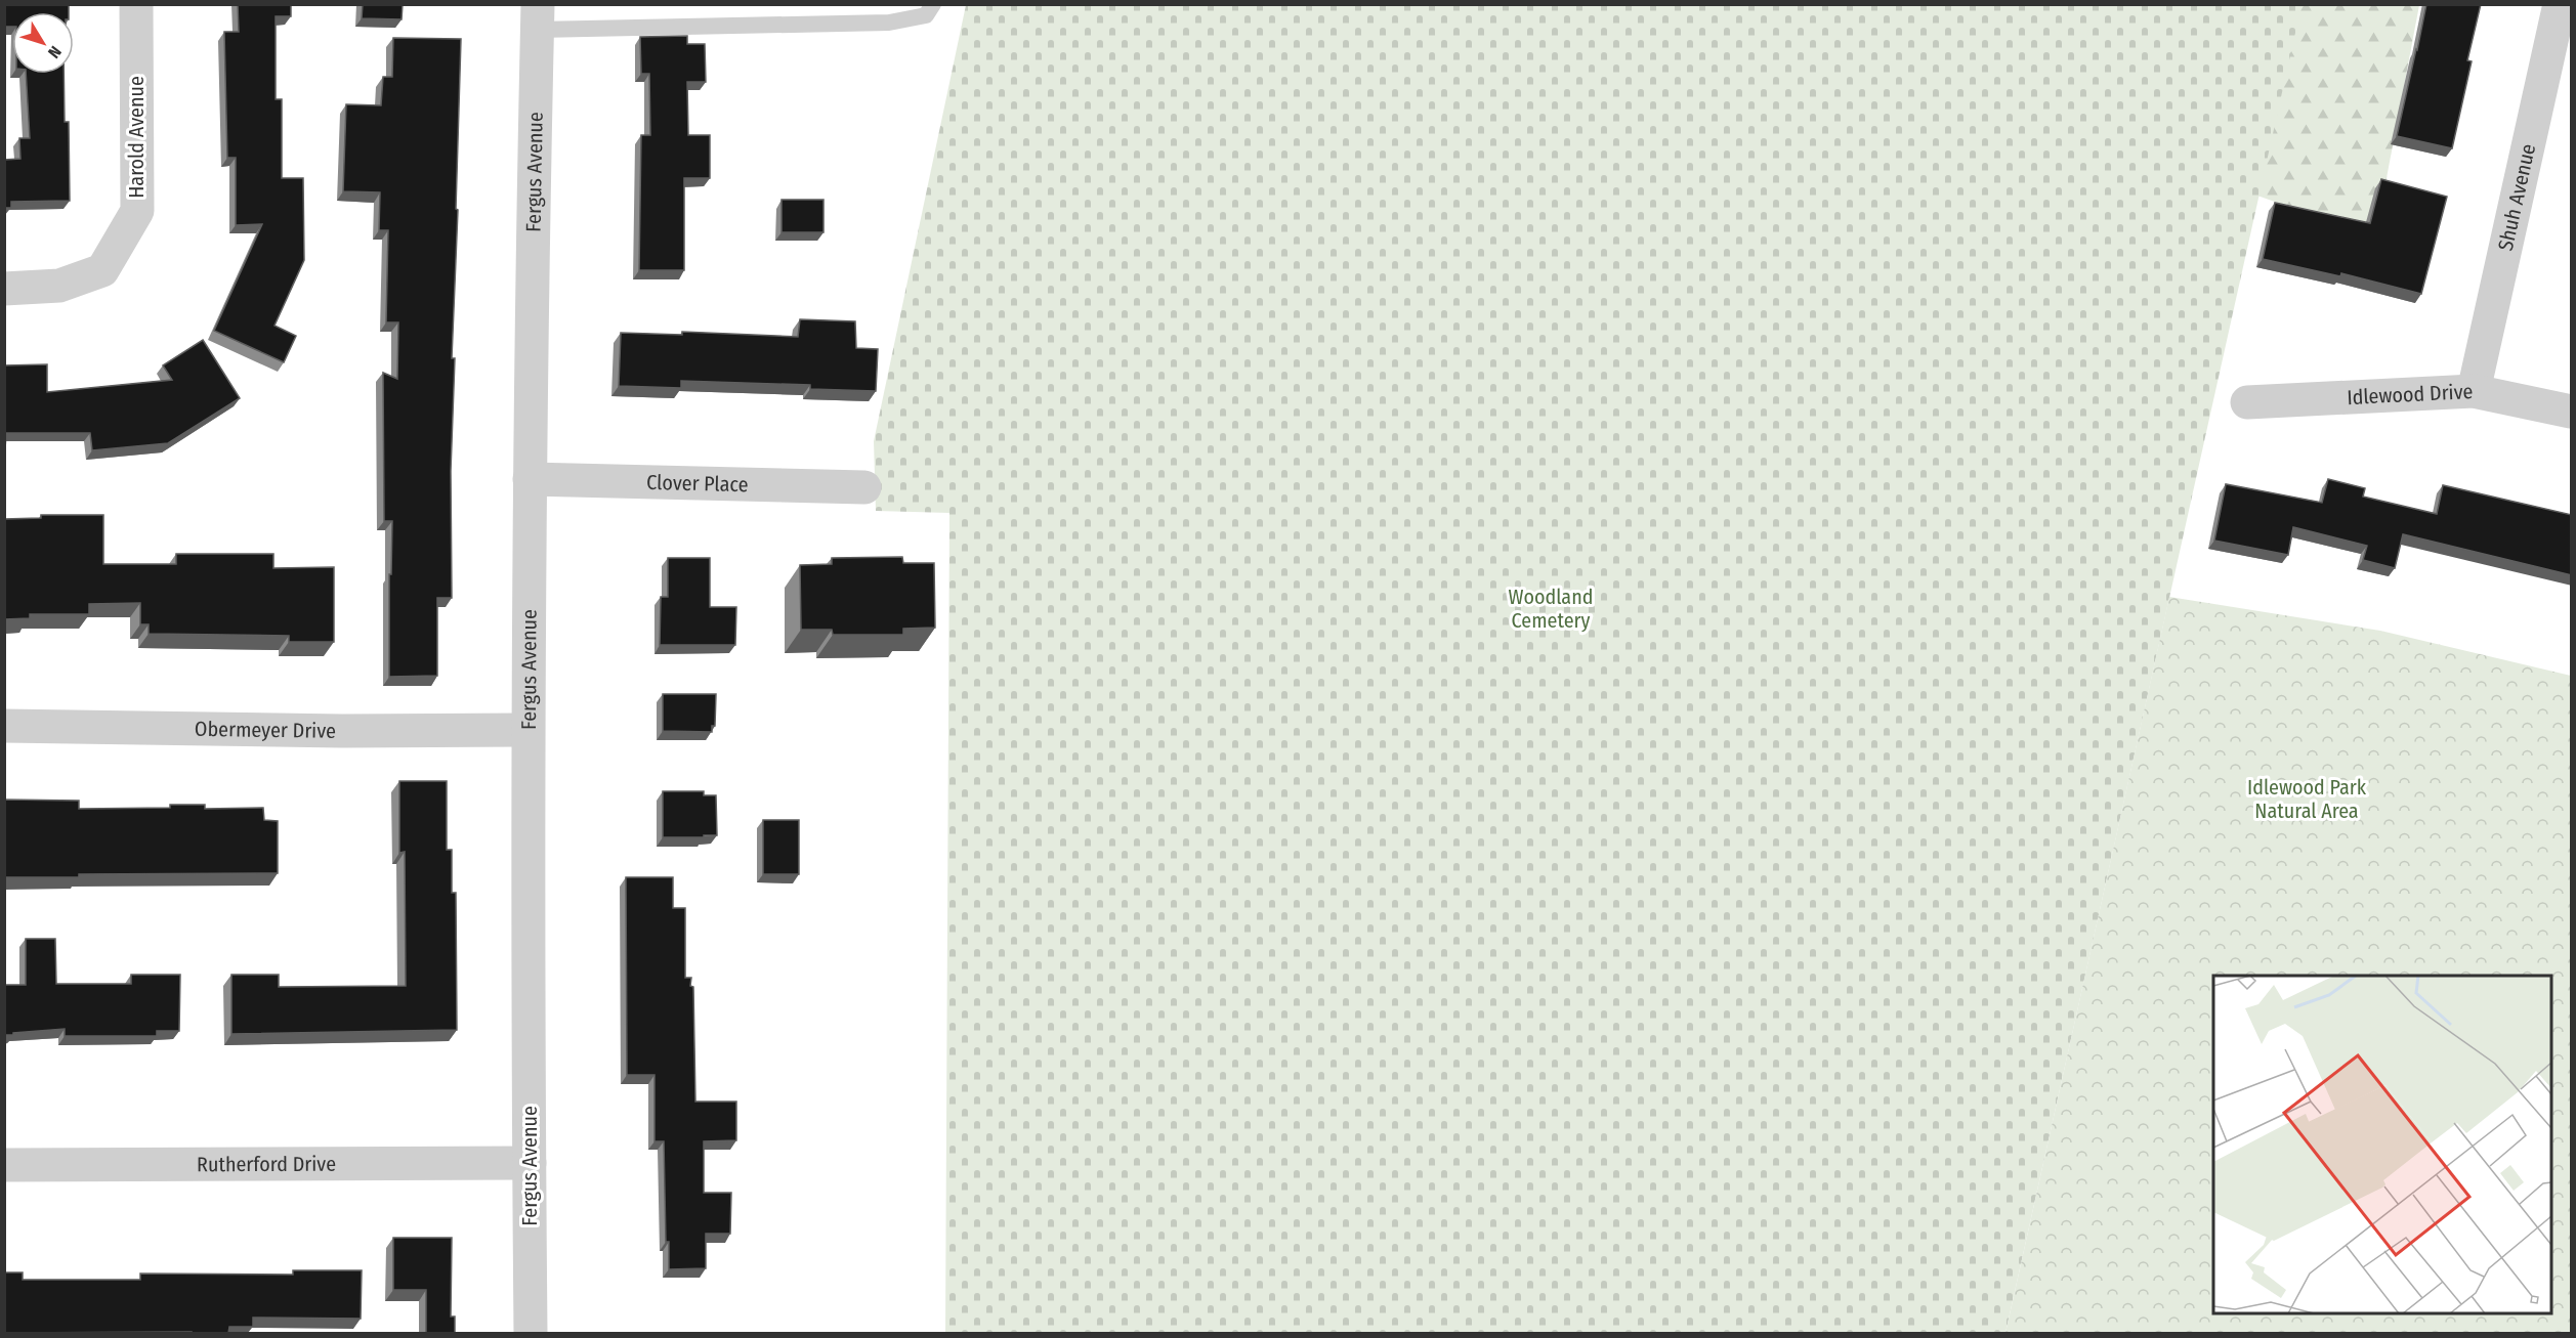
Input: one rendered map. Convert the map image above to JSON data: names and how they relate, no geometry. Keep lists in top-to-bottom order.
{
  "streets": {
    "street": [
      "Harold Avenue",
      "Fergus Avenue",
      "Shuh Avenue",
      "Idlewood Drive",
      "Clover Place",
      "Obermeyer Drive",
      "Rutherford Drive"
    ]
  },
  "crossings": [
    ["Fergus Avenue", "Clover Place"],
    ["Fergus Avenue", "Obermeyer Drive"],
    ["Fergus Avenue", "Rutherford Drive"],
    ["Shuh Avenue", "Idlewood Drive"]
  ],
  "parks": ["Woodland Cemetery", "Idlewood Park Natural Area"],
  "north": "bottom right"
}
